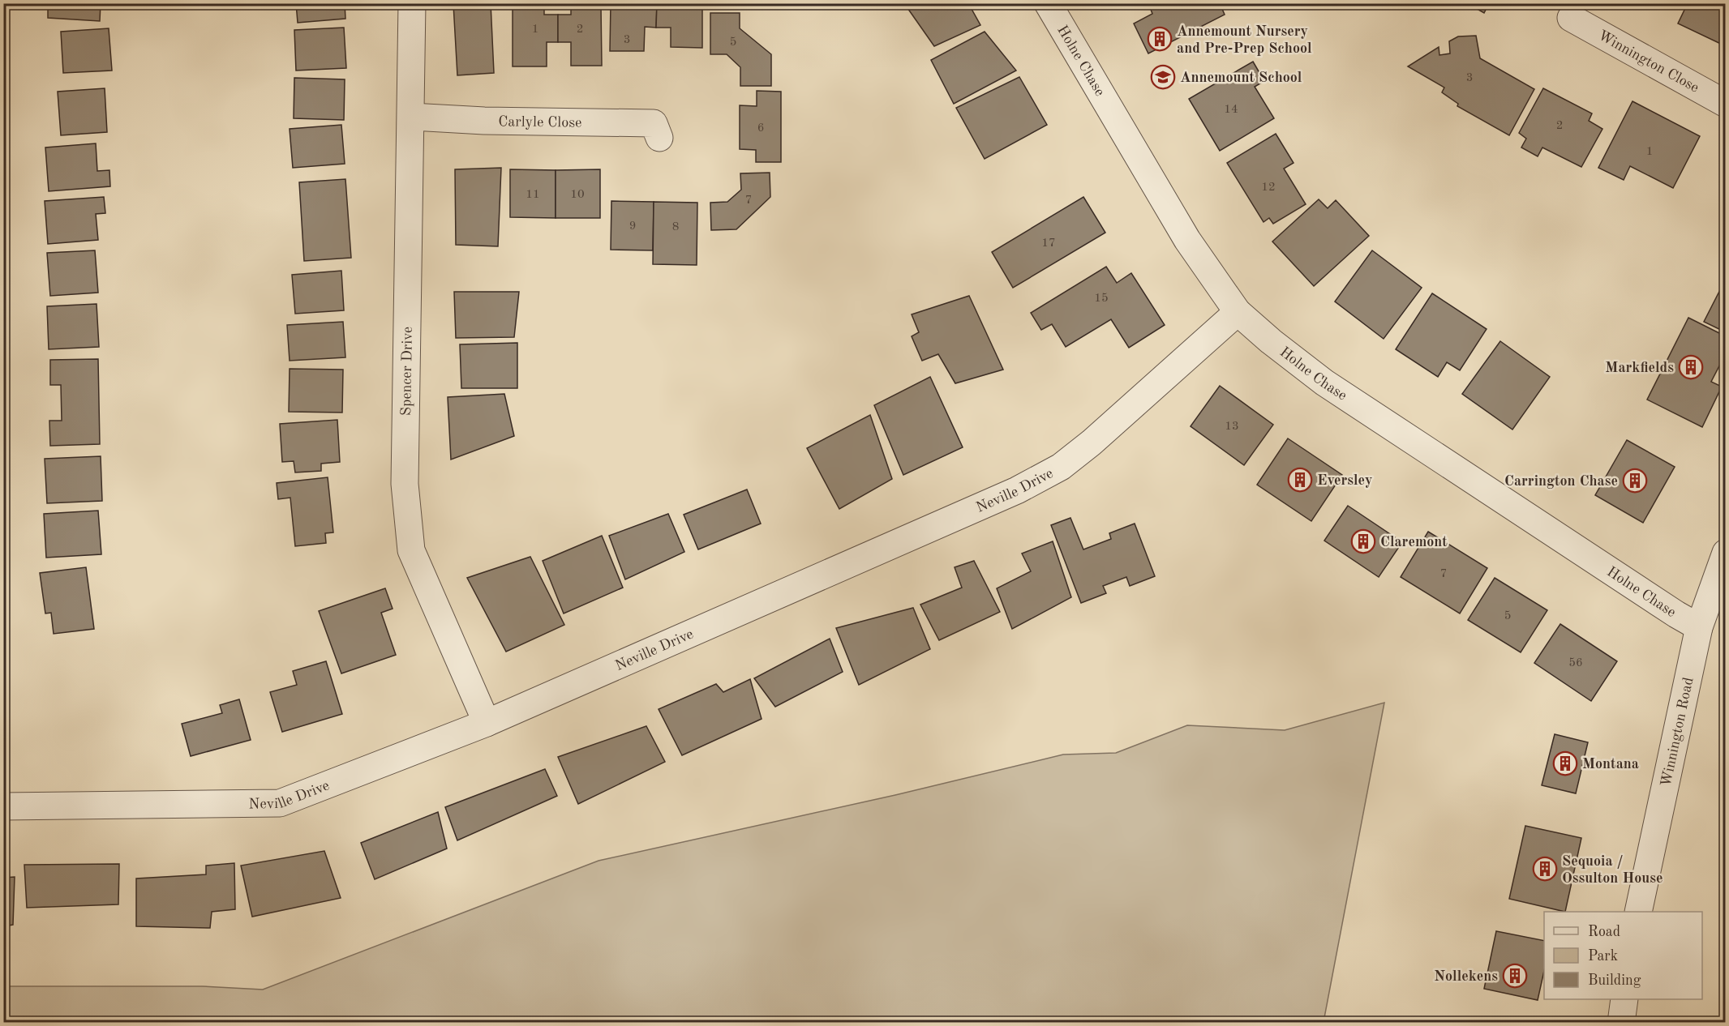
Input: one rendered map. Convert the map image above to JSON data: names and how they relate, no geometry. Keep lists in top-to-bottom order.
{
  "streets": {
    "street": [
      "Winnington Close",
      "Holne Chase",
      "Carlyle Close",
      "Spencer Drive",
      "Neville Drive",
      "Winnington Road"
    ]
  },
  "crossings": [
    ["Holne Chase", "Neville Drive"],
    ["Holne Chase", "Winnington Road"],
    ["Carlyle Close", "Spencer Drive"],
    ["Spencer Drive", "Neville Drive"]
  ],
  "places": {
    "building": [
      "Annemount Nursery and Pre-Prep School",
      "Markfields",
      "Eversley",
      "Carrington Chase",
      "Claremont",
      "Montana",
      "Sequoia / Ossulton House",
      "Nollekens"
    ],
    "school or university": ["Annemount School"]
  },
  "house_numbers": [
    "1",
    "2",
    "3",
    "5",
    "3",
    "14",
    "2",
    "6",
    "1",
    "12",
    "11",
    "10",
    "7",
    "9",
    "8",
    "17",
    "15",
    "13",
    "7",
    "5",
    "56"
  ],
  "legend": ["Road", "Park", "Building"]
}
